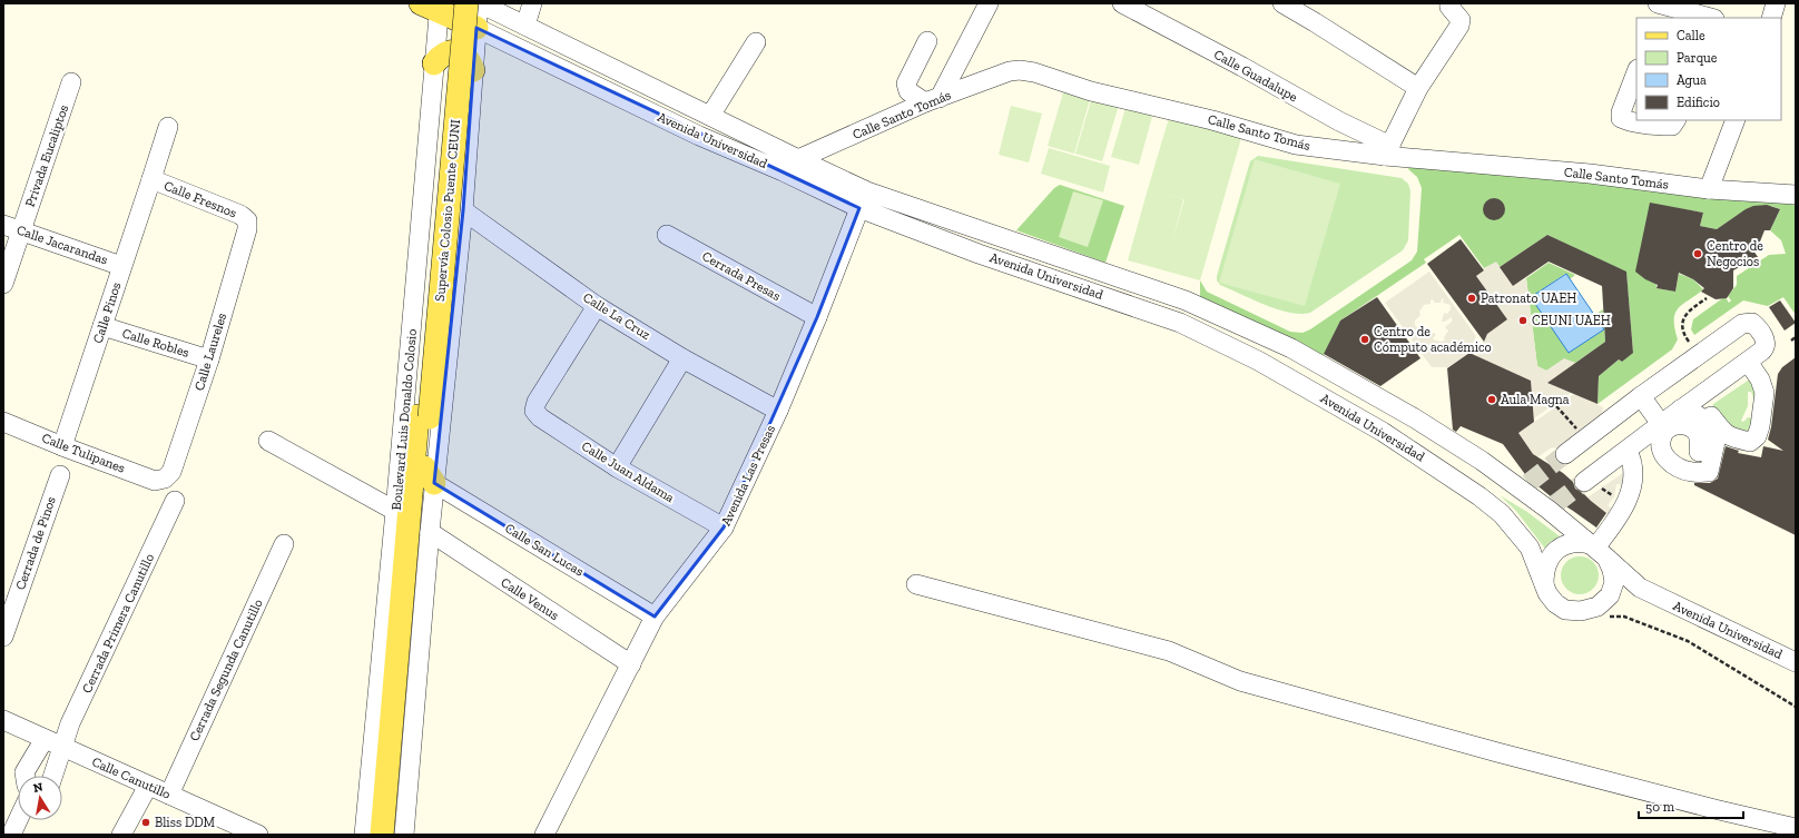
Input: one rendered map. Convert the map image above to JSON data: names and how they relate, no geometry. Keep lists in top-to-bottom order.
{
  "streets": {
    "main road": ["Avenida Universidad", "Supervía Colosio Puente CEUNI"],
    "street": [
      "Calle Guadalupe",
      "Calle Santo Tomás",
      "Privada Eucaliptos",
      "Calle Fresnos",
      "Calle Jacarandas",
      "Cerrada Presas",
      "Calle Pinos",
      "Calle La Cruz",
      "Calle Robles",
      "Calle Laureles",
      "Boulevard Luis Donaldo Colosio",
      "Calle Tulipanes",
      "Calle Juan Aldama",
      "Avenida Las Presas",
      "Cerrada de Pinos",
      "Calle San Lucas",
      "Calle Venus",
      "Cerrada Primera Canutillo",
      "Cerrada Segunda Canutillo",
      "Calle Canutillo"
    ]
  },
  "crossings": [
    ["Calle Guadalupe", "Calle Santo Tomás"],
    ["Calle Santo Tomás", "Avenida Universidad"],
    ["Avenida Universidad", "Supervía Colosio Puente CEUNI"],
    ["Avenida Universidad", "Boulevard Luis Donaldo Colosio"],
    ["Avenida Universidad", "Avenida Las Presas"],
    ["Privada Eucaliptos", "Calle Jacarandas"],
    ["Calle Fresnos", "Calle Pinos"],
    ["Calle Fresnos", "Calle Laureles"],
    ["Supervía Colosio Puente CEUNI", "Boulevard Luis Donaldo Colosio"],
    ["Calle Jacarandas", "Calle Pinos"],
    ["Cerrada Presas", "Avenida Las Presas"],
    ["Calle Pinos", "Calle Robles"],
    ["Calle Pinos", "Calle Tulipanes"],
    ["Calle La Cruz", "Boulevard Luis Donaldo Colosio"],
    ["Calle La Cruz", "Calle Juan Aldama"],
    ["Calle La Cruz", "Avenida Las Presas"],
    ["Calle Robles", "Calle Laureles"],
    ["Calle Laureles", "Calle Tulipanes"],
    ["Boulevard Luis Donaldo Colosio", "Calle San Lucas"],
    ["Boulevard Luis Donaldo Colosio", "Calle Venus"],
    ["Calle Juan Aldama", "Avenida Las Presas"],
    ["Avenida Las Presas", "Calle San Lucas"],
    ["Avenida Las Presas", "Calle Venus"],
    ["Cerrada Primera Canutillo", "Calle Canutillo"],
    ["Cerrada Segunda Canutillo", "Calle Canutillo"]
  ],
  "places": [
    "Centro de Negocios",
    "Patronato UAEH",
    "CEUNI UAEH",
    "Centro de Cómputo académico",
    "Aula Magna",
    "Bliss DDM"
  ],
  "legend": [
    "Calle",
    "Parque",
    "Agua",
    "Edificio"
  ],
  "scale_bar": "50 m",
  "north": "top"
}
